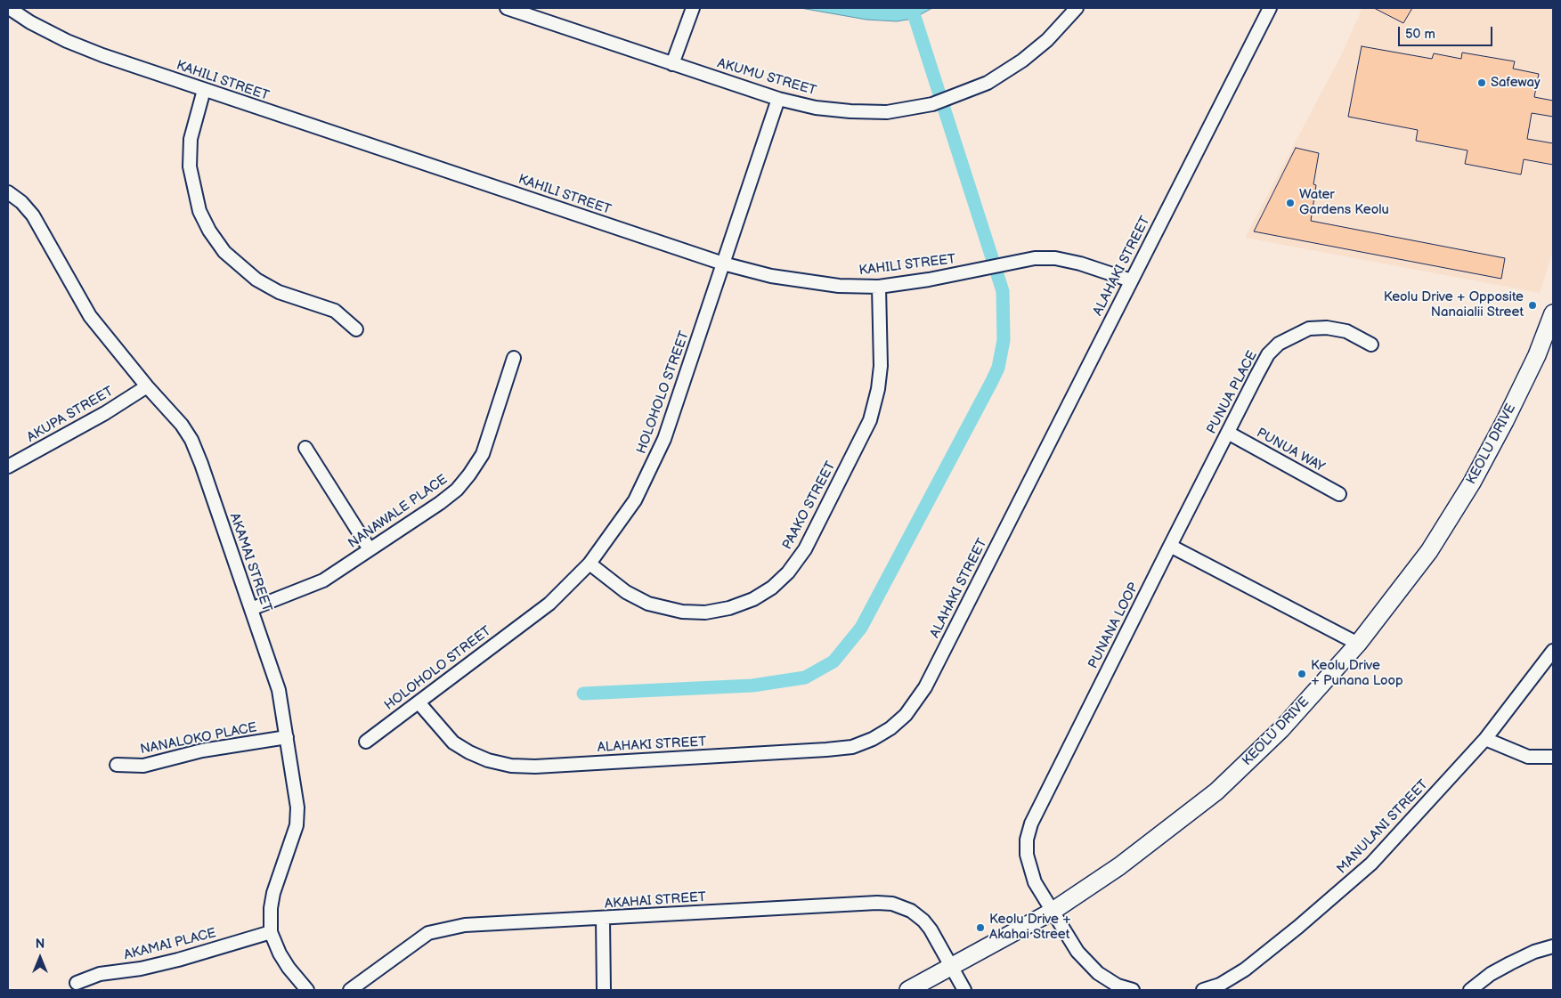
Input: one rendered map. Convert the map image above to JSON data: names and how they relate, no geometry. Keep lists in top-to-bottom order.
{
  "streets": {
    "main road": ["KEOLU DRIVE"],
    "street": [
      "AKUMU STREET",
      "KAHILI STREET",
      "ALAHAKI STREET",
      "HOLOHOLO STREET",
      "PUNUA PLACE",
      "AKUPA STREET",
      "PUNUA WAY",
      "PAAKO STREET",
      "NANAWALE PLACE",
      "AKAMAI STREET",
      "PUNANA LOOP",
      "NANALOKO PLACE",
      "MANULANI STREET",
      "AKAHAI STREET",
      "AKAMAI PLACE"
    ]
  },
  "crossings": [
    ["AKUMU STREET", "HOLOHOLO STREET"],
    ["KAHILI STREET", "ALAHAKI STREET"],
    ["KAHILI STREET", "HOLOHOLO STREET"],
    ["KAHILI STREET", "PAAKO STREET"],
    ["ALAHAKI STREET", "HOLOHOLO STREET"],
    ["HOLOHOLO STREET", "PAAKO STREET"],
    ["PUNUA PLACE", "PUNUA WAY"],
    ["PUNUA PLACE", "PUNANA LOOP"],
    ["AKUPA STREET", "AKAMAI STREET"],
    ["KEOLU DRIVE", "PUNANA LOOP"],
    ["KEOLU DRIVE", "AKAHAI STREET"],
    ["NANAWALE PLACE", "AKAMAI STREET"],
    ["AKAMAI STREET", "NANALOKO PLACE"],
    ["AKAMAI STREET", "AKAMAI PLACE"]
  ],
  "places": [
    "Safeway",
    "Water Gardens Keolu",
    "Keolu Drive + Opposite Nanaialii Street",
    "Keolu Drive + Punana Loop",
    "Keolu Drive + Akahai Street"
  ],
  "scale_bar": "50 m",
  "north": "top"
}
